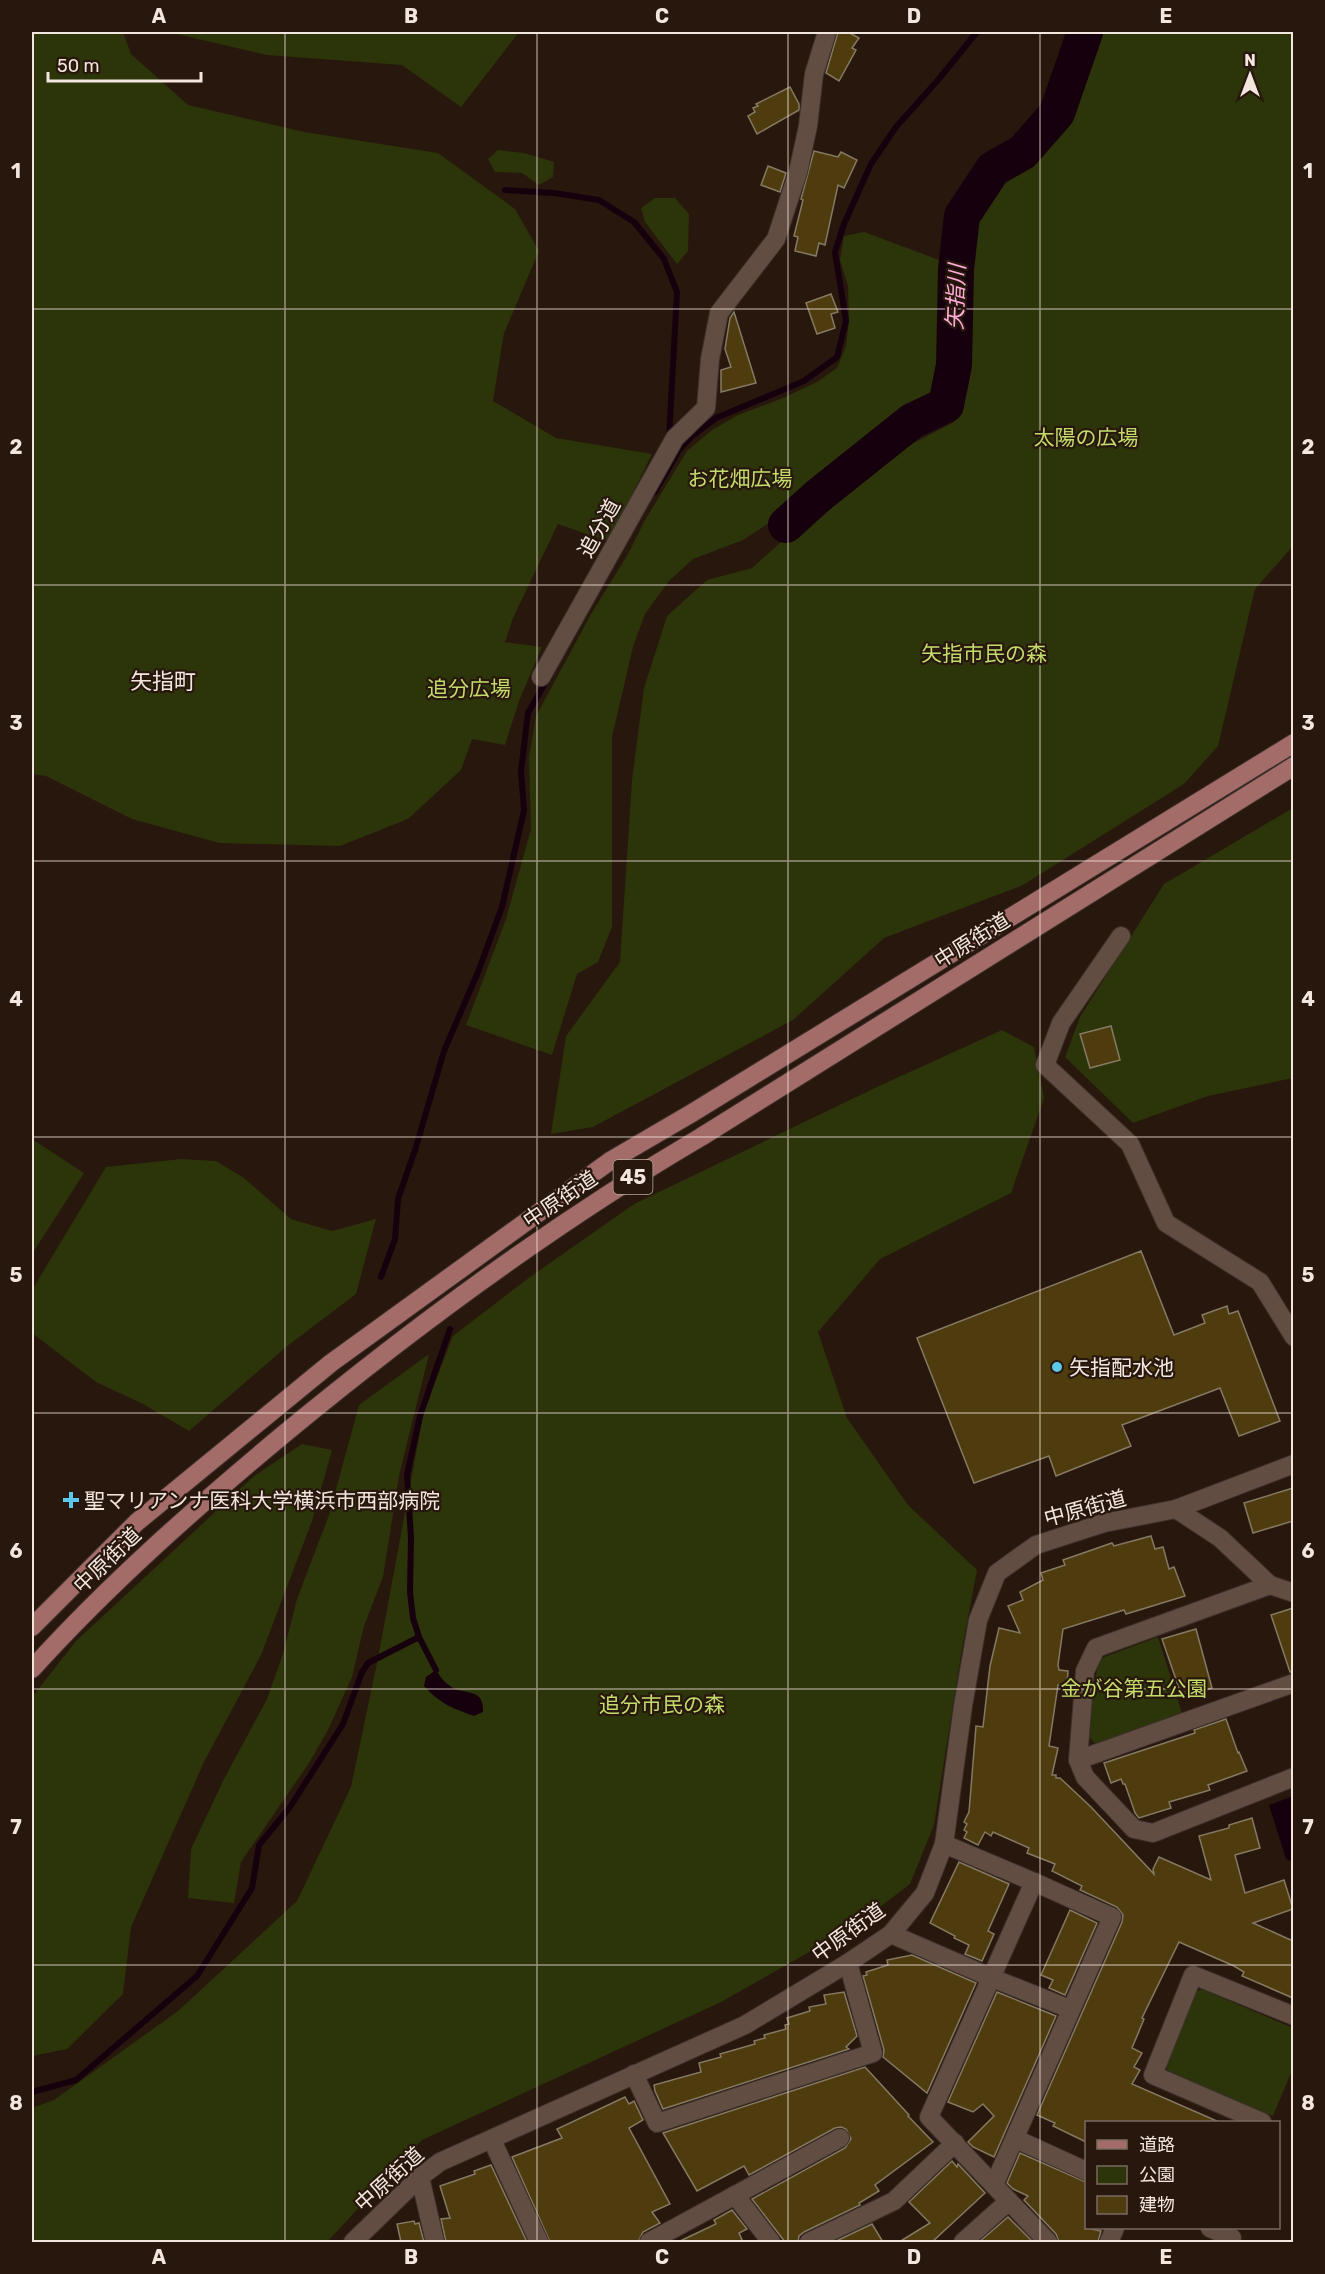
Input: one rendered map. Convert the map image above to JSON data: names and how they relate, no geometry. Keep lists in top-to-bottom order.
{
  "streets": {
    "main road": ["中原街道", "45"],
    "street": ["追分道"]
  },
  "districts": ["矢指町"],
  "water": ["矢指川"],
  "parks": [
    "太陽の広場",
    "お花畑広場",
    "矢指市民の森",
    "追分広場",
    "金が谷第五公園",
    "追分市民の森"
  ],
  "places": {
    "other": ["矢指配水池"],
    "health": ["聖マリアンナ医科大学横浜市西部病院"]
  },
  "legend": ["道路", "公園", "建物"],
  "scale_bar": "50 m",
  "north": "top",
  "grid": {
    "columns": [
      "A",
      "B",
      "C",
      "D",
      "E"
    ],
    "rows": [
      "1",
      "2",
      "3",
      "4",
      "5",
      "6",
      "7",
      "8"
    ]
  }
}
